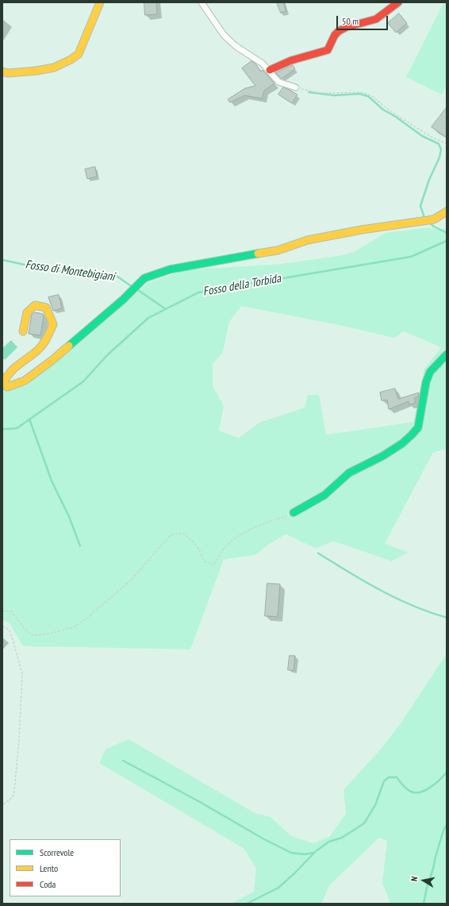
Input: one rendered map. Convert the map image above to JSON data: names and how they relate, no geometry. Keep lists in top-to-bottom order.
{
  "water": ["Fosso di Montebigiani", "Fosso della Torbida"],
  "legend": ["Scorrevole", "Lento", "Coda"],
  "scale_bar": "50 m",
  "north": "left"
}
